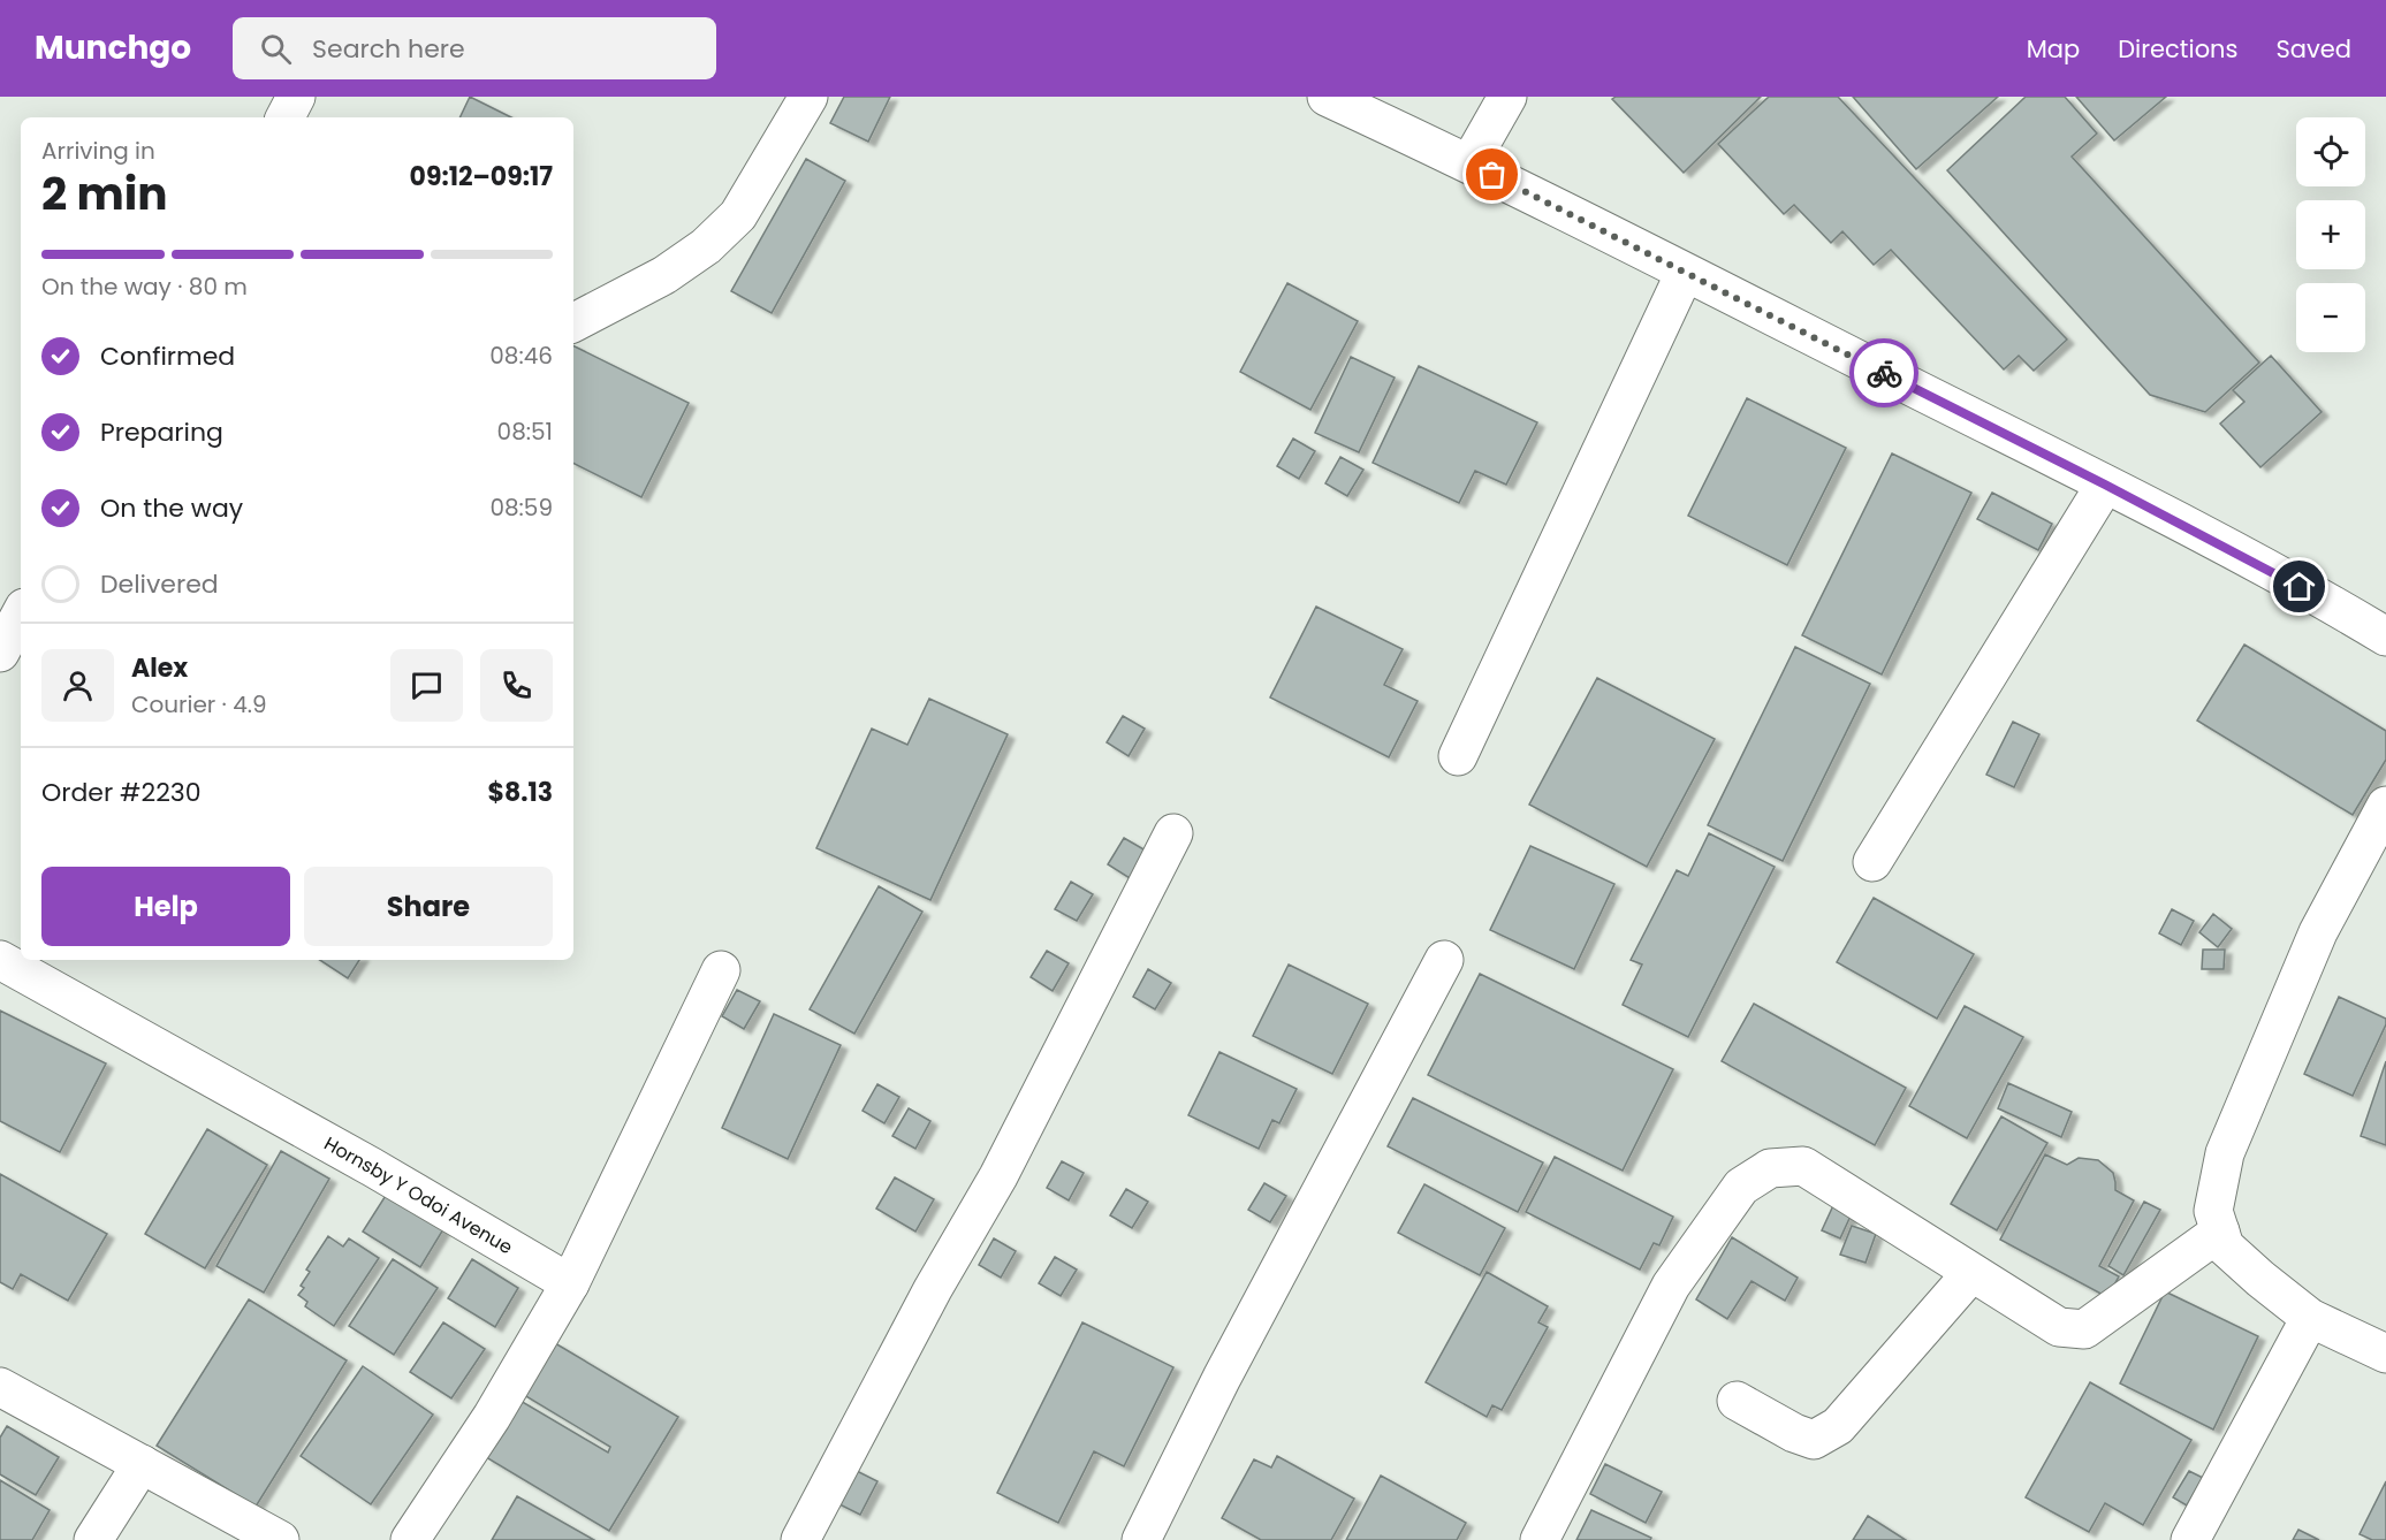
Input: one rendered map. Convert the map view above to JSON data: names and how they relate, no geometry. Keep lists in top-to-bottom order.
{
  "streets": {
    "street": ["Hornsby Y Odoi Avenue"]
  },
  "page": {
    "header": "Munchgo",
    "search": "Search here",
    "nav": ["Map", "Directions", "Saved"],
    "map_buttons": ["+", "−"],
    "heading": ["2 min", "Arriving in", "09:12–09:17"],
    "panel": [
      "Alex",
      "Courier · 4.9",
      "Order #2230",
      "$8.13"
    ],
    "bar": "On the way · 80 m",
    "list": [
      ["Confirmed", "08:46"],
      ["Preparing", "08:51"],
      ["On the way", "08:59"],
      "Delivered"
    ],
    "buttons": ["Help", "Share"]
  }
}
